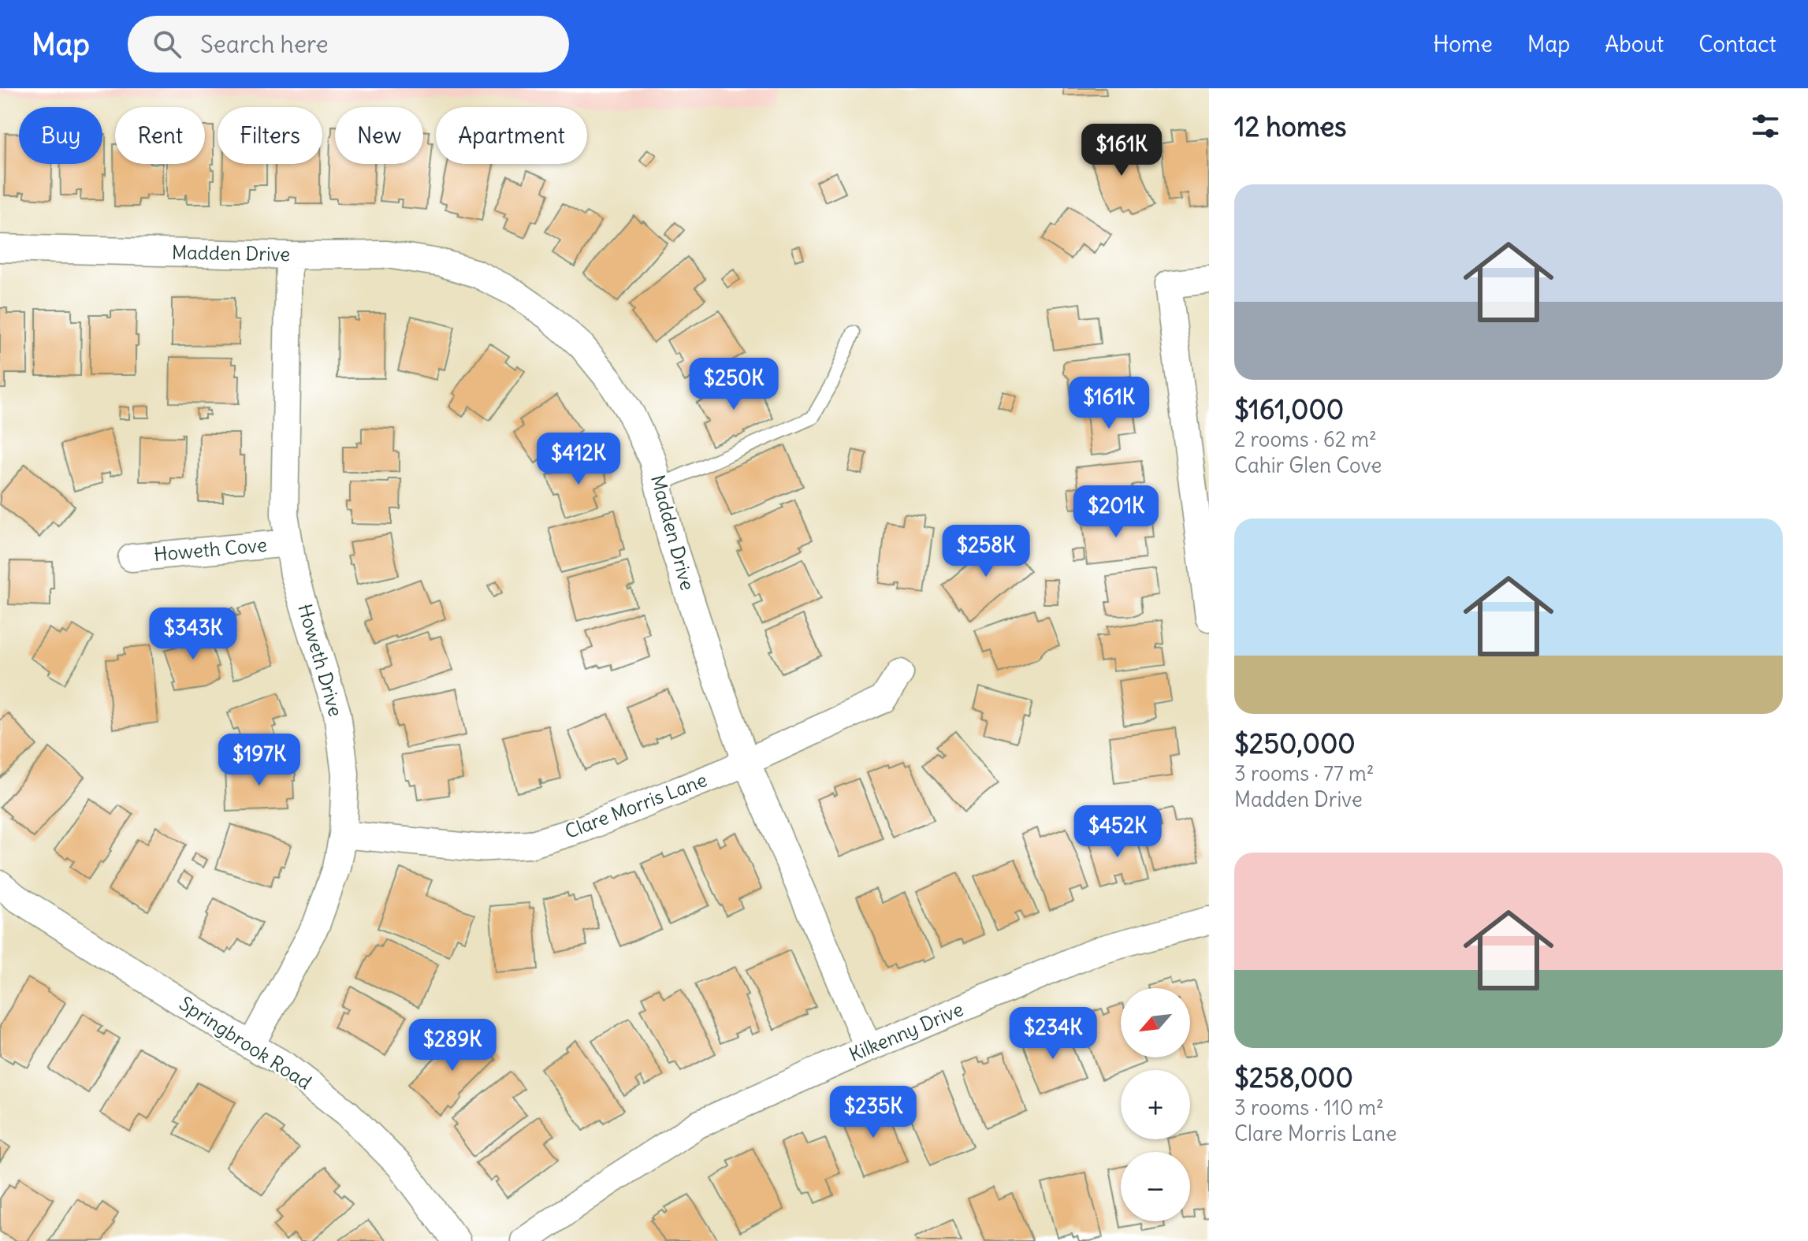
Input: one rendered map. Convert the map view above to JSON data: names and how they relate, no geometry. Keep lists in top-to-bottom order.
{
  "streets": {
    "street": [
      "Madden Drive",
      "Howeth Cove",
      "Howeth Drive",
      "Clare Morris Lane",
      "Kilkenny Drive",
      "Springbrook Road"
    ]
  },
  "crossings": [
    ["Madden Drive", "Howeth Drive"],
    ["Madden Drive", "Clare Morris Lane"],
    ["Madden Drive", "Kilkenny Drive"],
    ["Howeth Cove", "Howeth Drive"],
    ["Howeth Drive", "Clare Morris Lane"],
    ["Howeth Drive", "Springbrook Road"]
  ],
  "north": "bottom left",
  "page": {
    "header": "Map",
    "search": "Search here",
    "nav": [
      "Home",
      "Map",
      "About",
      "Contact"
    ],
    "heading": "12 homes",
    "chip": [
      "Buy",
      "Rent",
      "Filters",
      "New",
      "Apartment"
    ],
    "price": [
      "$161K",
      "$250K",
      "$161K",
      "$412K",
      "$201K",
      "$258K",
      "$343K",
      "$197K",
      "$452K",
      "$234K",
      "$289K",
      "$235K"
    ],
    "list": [
      {
        "name": "$161,000",
        "note": "2 rooms · 62 m² · Cahir Glen Cove"
      },
      {
        "name": "$250,000",
        "note": "3 rooms · 77 m² · Madden Drive"
      },
      {
        "name": "$258,000",
        "note": "3 rooms · 110 m² · Clare Morris Lane"
      }
    ],
    "map_buttons": ["+", "−"]
  }
}
